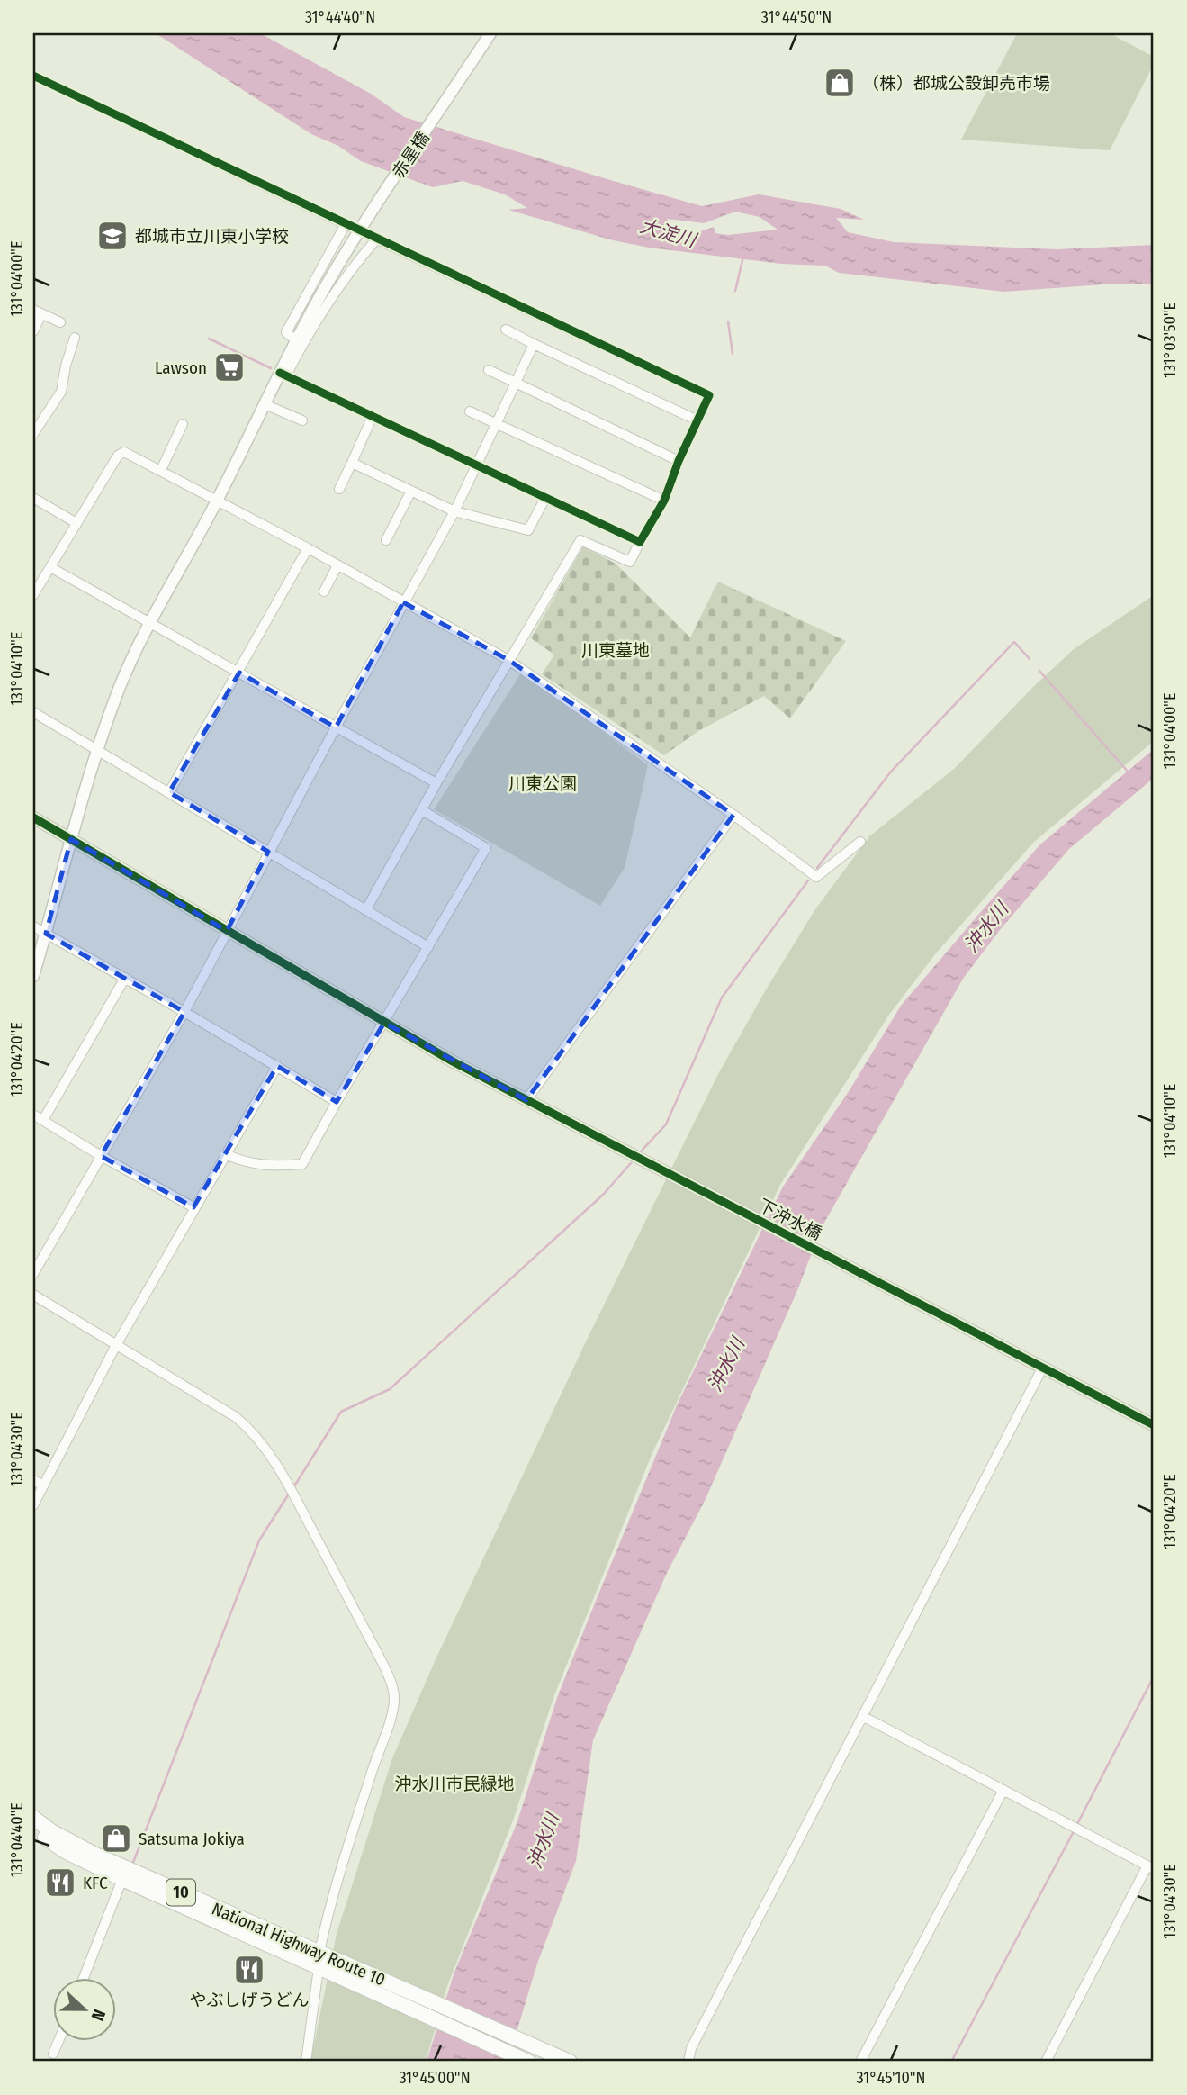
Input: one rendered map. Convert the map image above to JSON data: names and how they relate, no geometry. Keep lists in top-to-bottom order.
{
  "streets": {
    "highway": ["10", "National Highway Route 10"],
    "street": ["赤星橋", "下沖水橋"]
  },
  "crossings": [
    ["赤星橋", "下沖水橋"]
  ],
  "water": ["大淀川", "沖水川"],
  "parks": ["川東墓地", "川東公園", "沖水川市民緑地"],
  "places": {
    "shop": ["（株）都城公設卸売市場", "Satsuma Jokiya"],
    "school or university": ["都城市立川東小学校"],
    "supermarket": ["Lawson"],
    "restaurant": ["KFC", "やぶしげうどん"]
  },
  "north": "right",
  "coordinates": [
    "31°44'40\"N",
    "31°44'50\"N",
    "131°04'00\"E",
    "131°03'50\"E",
    "131°04'10\"E",
    "131°04'20\"E",
    "131°04'30\"E",
    "131°04'40\"E",
    "31°45'00\"N",
    "31°45'10\"N"
  ]
}
